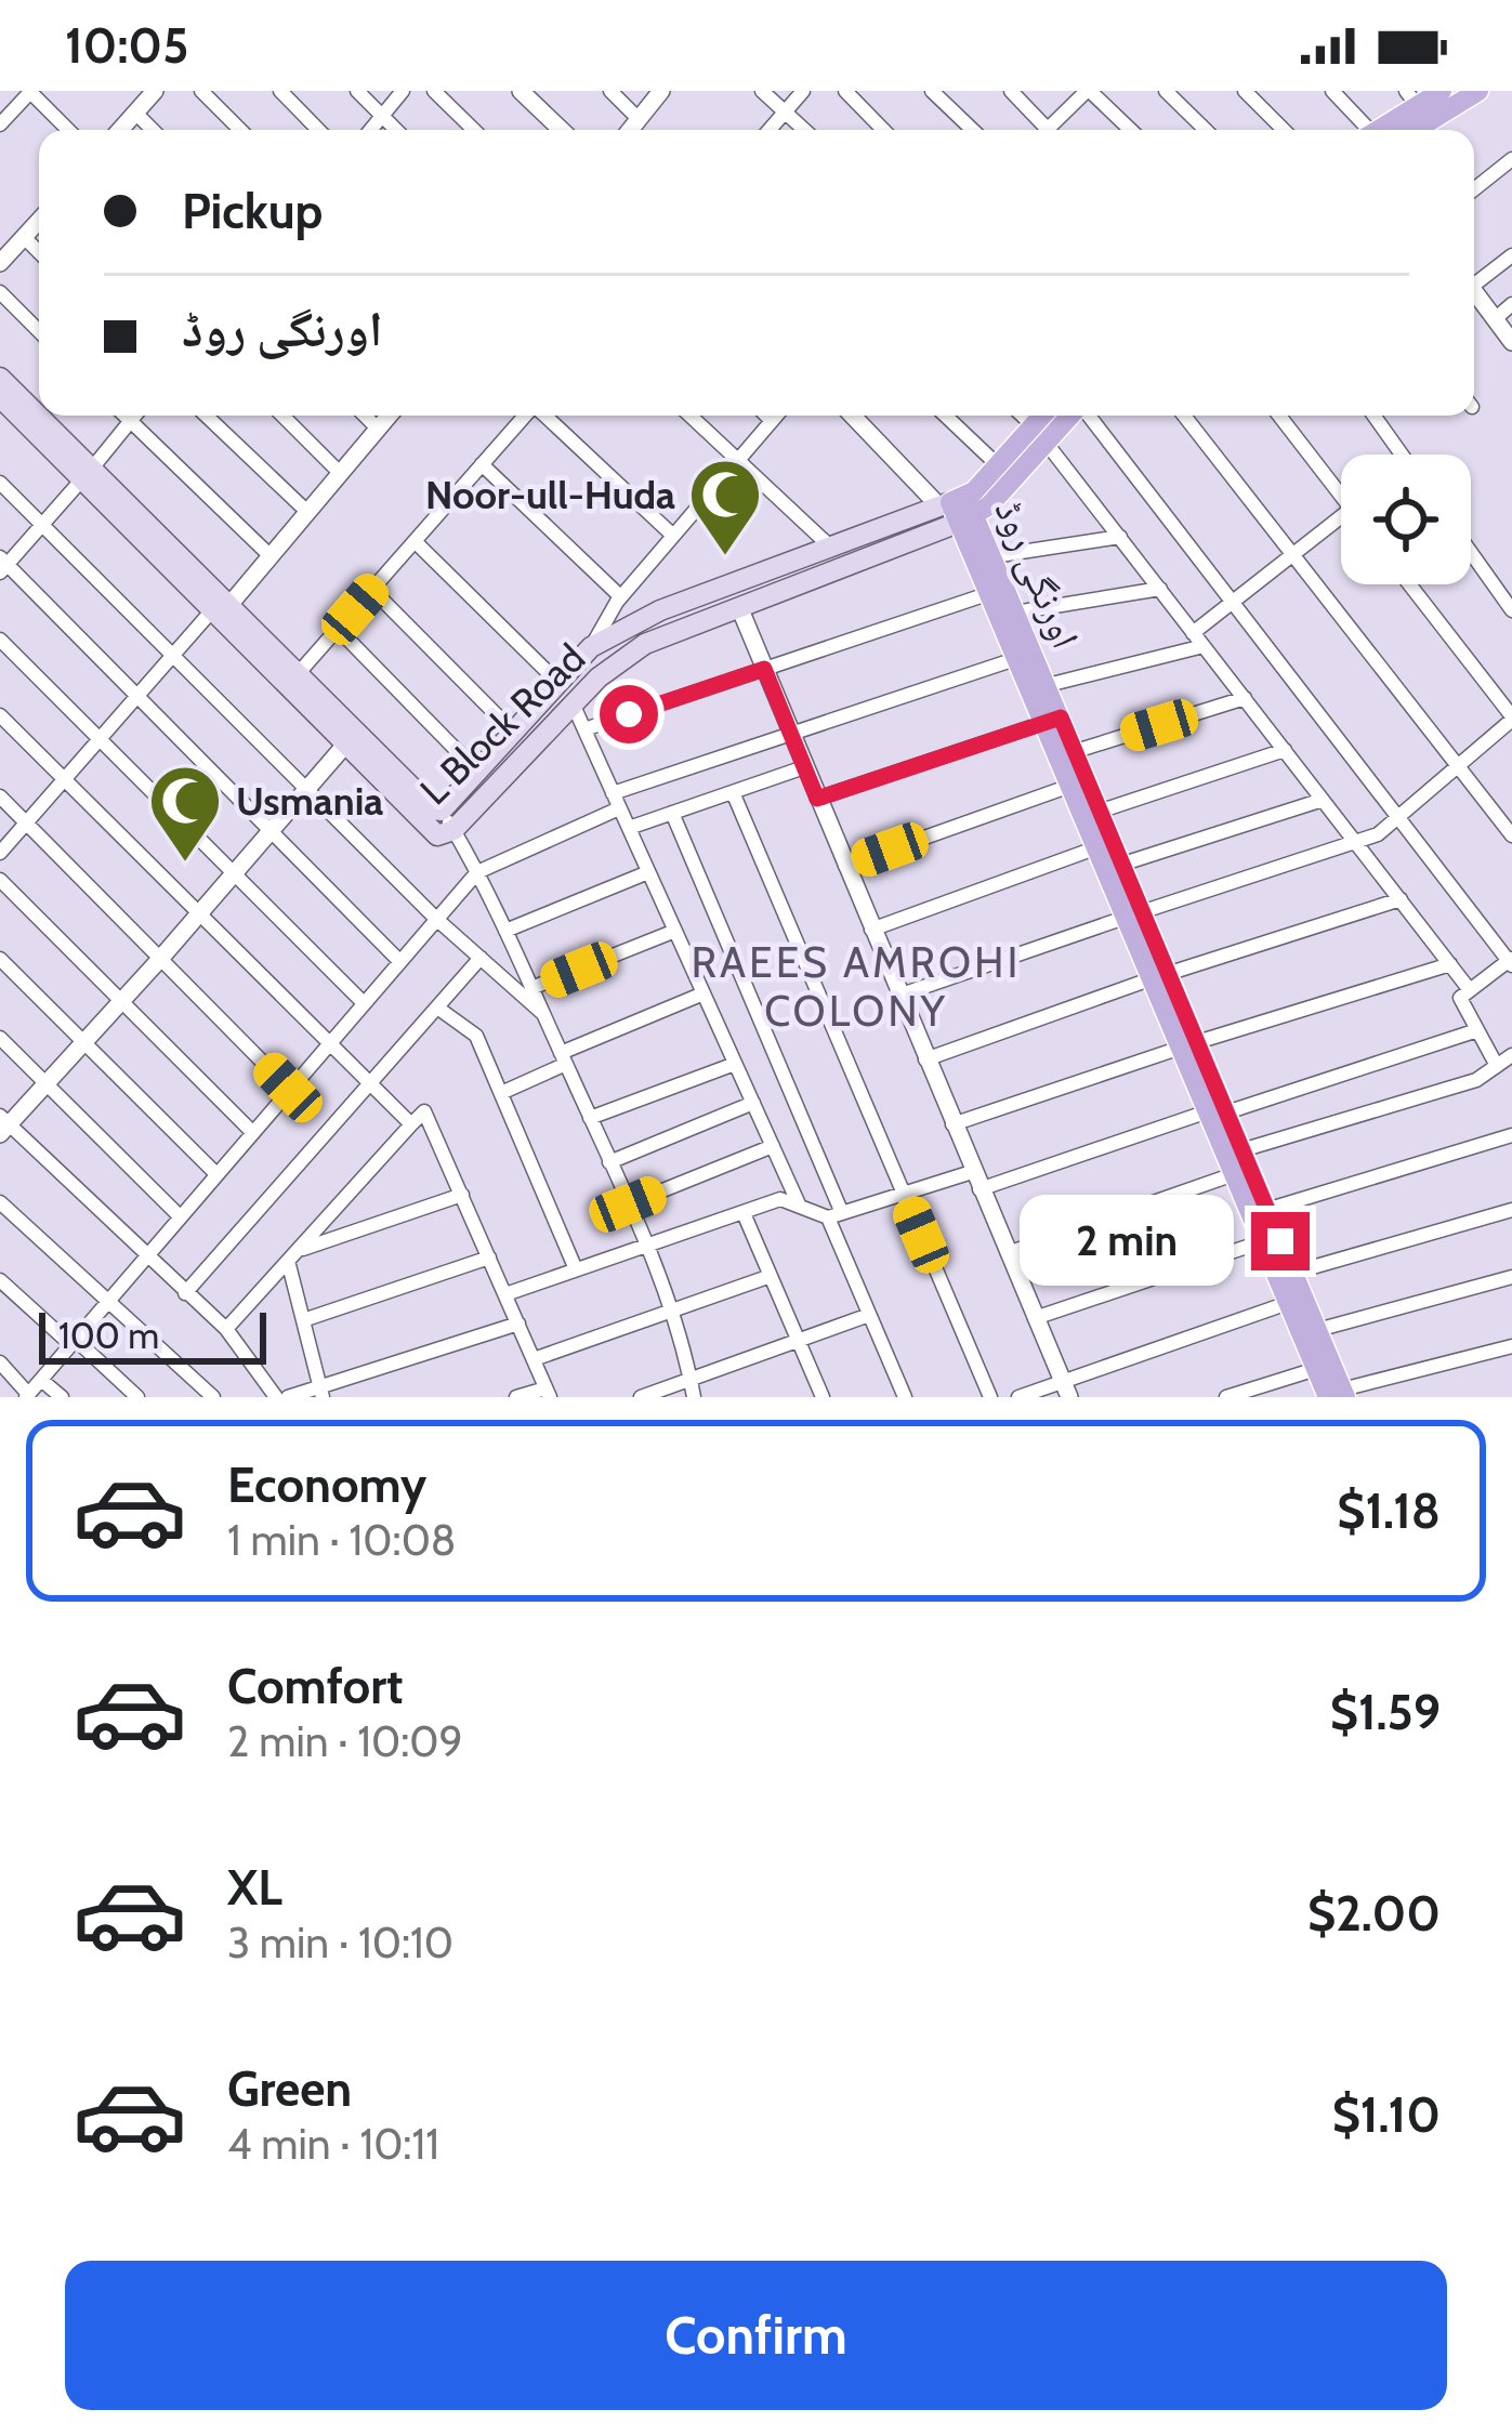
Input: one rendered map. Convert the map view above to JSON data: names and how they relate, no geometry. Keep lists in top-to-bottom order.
{
  "streets": {
    "main road": ["اورنگی روڈ", "L Block Road"]
  },
  "crossings": [
    ["اورنگی روڈ", "L Block Road"]
  ],
  "districts": ["RAEES AMROHI COLONY"],
  "places": {
    "mosque": ["Noor-ull-Huda", "Usmania"]
  },
  "scale_bar": "100 m",
  "page": {
    "status": "10:05",
    "banner": ["Pickup", "اورنگی روڈ"],
    "bubble": "2 min",
    "scale": "100 m",
    "list": [
      {
        "name": "Economy",
        "note": "1 min · 10:08",
        "value": "$1.18"
      },
      {
        "name": "Comfort",
        "note": "2 min · 10:09",
        "value": "$1.59"
      },
      {
        "name": "XL",
        "note": "3 min · 10:10",
        "value": "$2.00"
      },
      {
        "name": "Green",
        "note": "4 min · 10:11",
        "value": "$1.10"
      }
    ],
    "buttons": "Confirm"
  }
}
